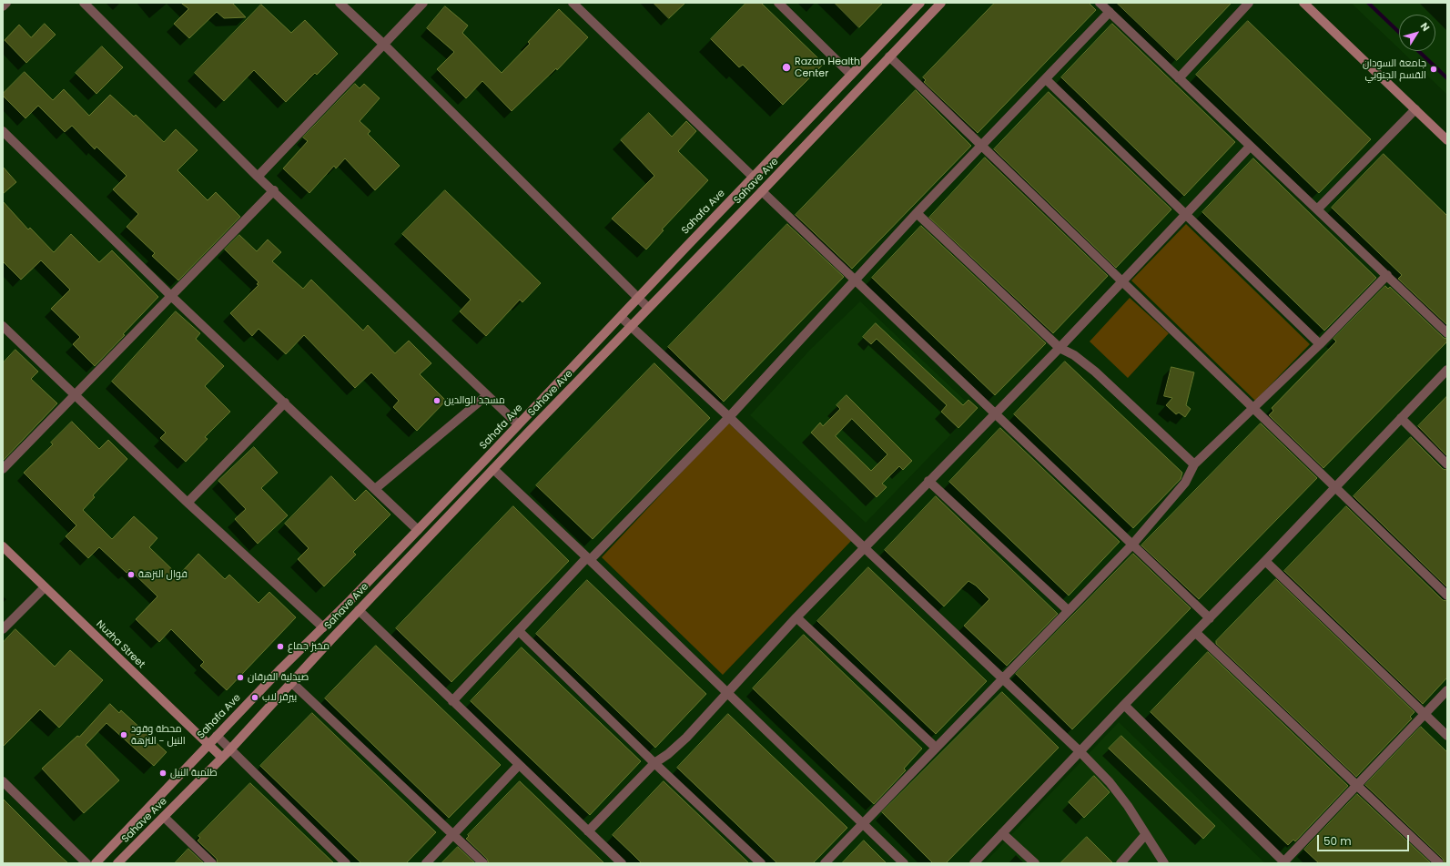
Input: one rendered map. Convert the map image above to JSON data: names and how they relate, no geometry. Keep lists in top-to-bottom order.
{
  "streets": {
    "main road": ["Sahave Ave", "Sahafa Ave", "Nuzha Street"]
  },
  "crossings": [
    ["Sahave Ave", "Nuzha Street"],
    ["Sahafa Ave", "Nuzha Street"]
  ],
  "places": [
    "Razan Health Center",
    "جامعة السودان القسم الجنوبي",
    "مسجد الوالدين",
    "فوال النزهة",
    "مخبز جماع",
    "صيدلية الفرقان",
    "بيرقر لاب",
    "محطة وقود النيل - النزهة",
    "طلمبة النيل"
  ],
  "scale_bar": "50 m",
  "north": "top right"
}
